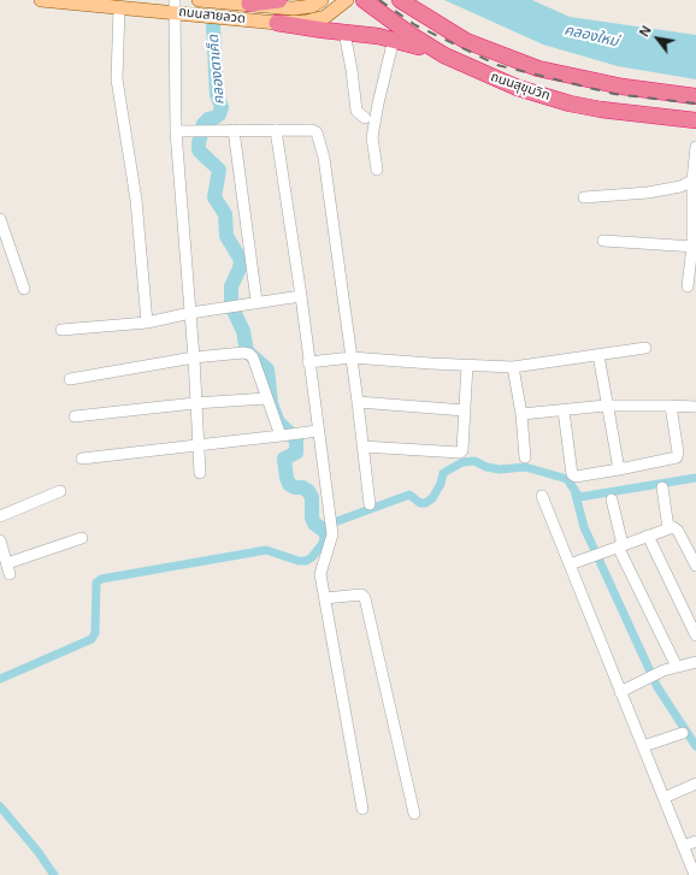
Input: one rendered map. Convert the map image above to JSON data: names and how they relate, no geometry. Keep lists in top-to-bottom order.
{
  "streets": {
    "highway": ["ถนนสุขุมวิท"],
    "main road": ["ถนนสายลวด"]
  },
  "water": ["คลองใหม่", "คลองตาเค็ด"],
  "north": "top left"
}
